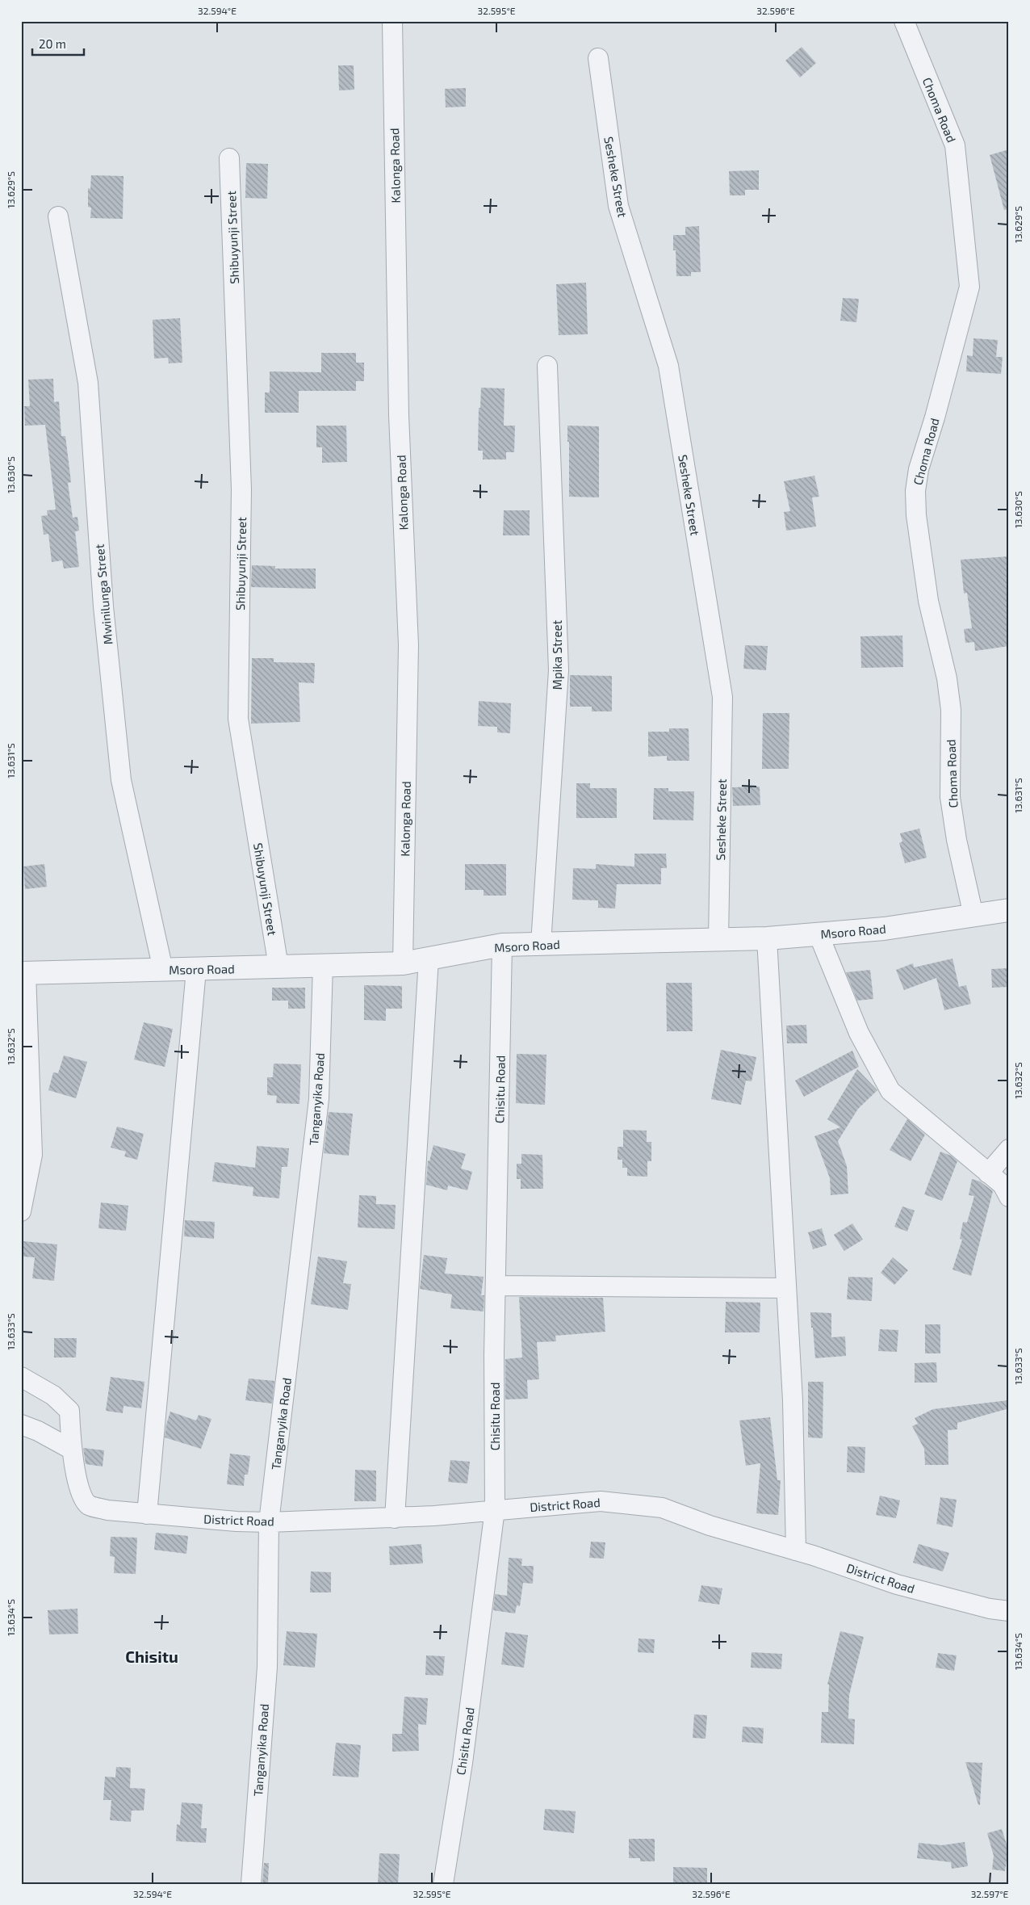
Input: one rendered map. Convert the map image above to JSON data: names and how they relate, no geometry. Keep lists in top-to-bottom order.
{
  "streets": {
    "street": [
      "Choma Road",
      "Kalonga Road",
      "Sesheke Street",
      "Shibuyunji Street",
      "Mwinilunga Street",
      "Mpika Street",
      "Msoro Road",
      "Chisitu Road",
      "Tanganyika Road",
      "District Road"
    ]
  },
  "crossings": [
    ["Choma Road", "Msoro Road"],
    ["Kalonga Road", "Msoro Road"],
    ["Sesheke Street", "Msoro Road"],
    ["Shibuyunji Street", "Msoro Road"],
    ["Mwinilunga Street", "Msoro Road"],
    ["Mpika Street", "Msoro Road"],
    ["Msoro Road", "Chisitu Road"],
    ["Msoro Road", "Tanganyika Road"],
    ["Chisitu Road", "District Road"],
    ["Tanganyika Road", "District Road"]
  ],
  "districts": ["Chisitu"],
  "scale_bar": "20 m",
  "coordinates": [
    "32.594°E",
    "32.595°E",
    "32.596°E",
    "13.629°S",
    "13.630°S",
    "13.631°S",
    "13.632°S",
    "13.633°S",
    "13.634°S",
    "32.597°E"
  ]
}
